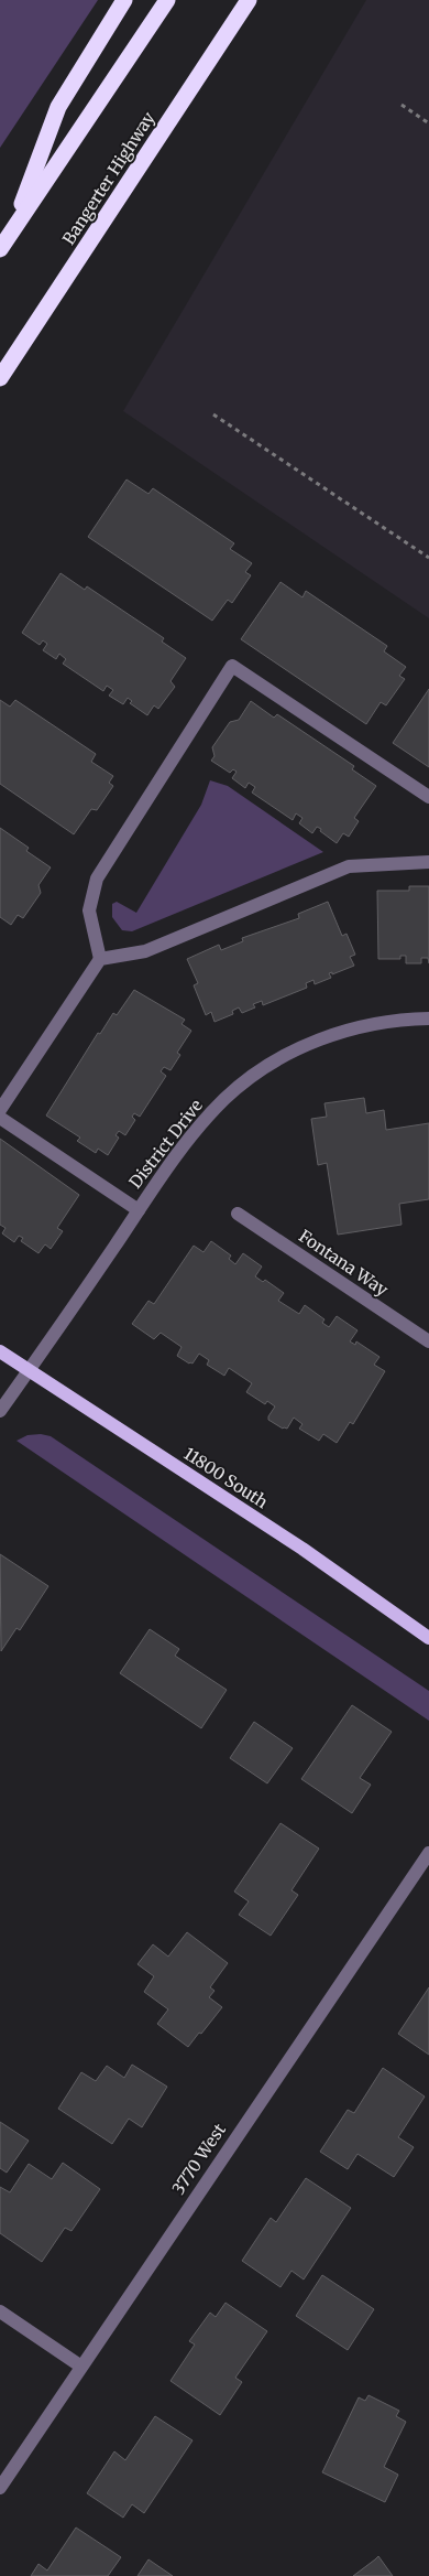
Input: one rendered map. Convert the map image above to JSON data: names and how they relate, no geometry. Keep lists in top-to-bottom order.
{
  "streets": {
    "highway": ["Bangerter Highway"],
    "main road": ["11800 South"],
    "street": ["District Drive", "Fontana Way", "3770 West"]
  },
  "crossings": [
    ["District Drive", "11800 South"]
  ]
}
